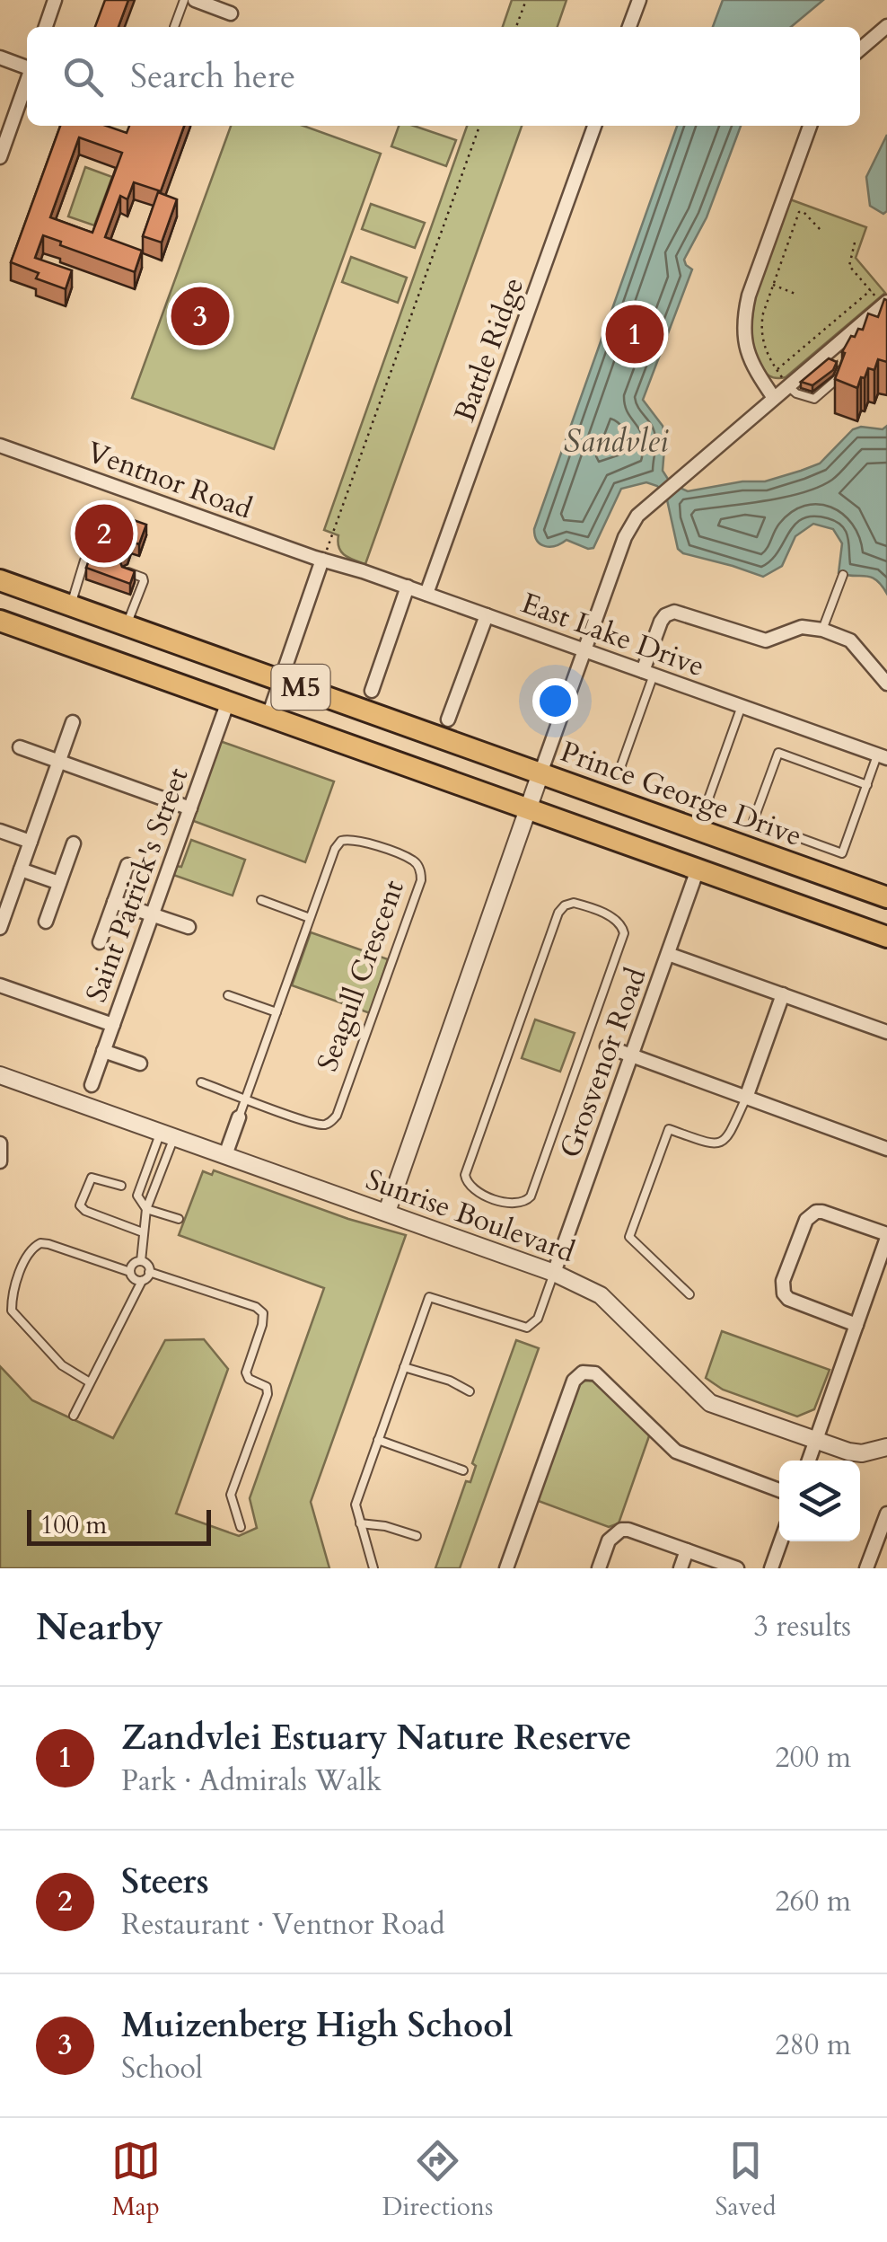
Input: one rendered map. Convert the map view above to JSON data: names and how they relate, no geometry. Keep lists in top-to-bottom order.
{
  "streets": {
    "main road": ["M5", "Prince George Drive"],
    "street": [
      "Battle Ridge",
      "Ventnor Road",
      "East Lake Drive",
      "Saint Patrick's Street",
      "Seagull Crescent",
      "Grosvenor Road",
      "Sunrise Boulevard"
    ]
  },
  "crossings": [
    ["Battle Ridge", "East Lake Drive"],
    ["Ventnor Road", "East Lake Drive"],
    ["M5", "Saint Patrick's Street"],
    ["M5", "Grosvenor Road"],
    ["Seagull Crescent", "Sunrise Boulevard"],
    ["Grosvenor Road", "Sunrise Boulevard"]
  ],
  "water": ["Sandvlei"],
  "scale_bar": "100 m",
  "page": {
    "search": "Search here",
    "pins": ["3", "1", "2"],
    "scale": "100 m",
    "heading": ["Nearby", "3 results"],
    "list": [
      {
        "mark": "1",
        "name": "Zandvlei Estuary Nature Reserve",
        "note": "Park · Admirals Walk",
        "value": "200 m"
      },
      {
        "mark": "2",
        "name": "Steers",
        "note": "Restaurant · Ventnor Road",
        "value": "260 m"
      },
      {
        "mark": "3",
        "name": "Muizenberg High School",
        "note": "School",
        "value": "280 m"
      }
    ],
    "nav": ["Map", "Directions", "Saved"]
  }
}
